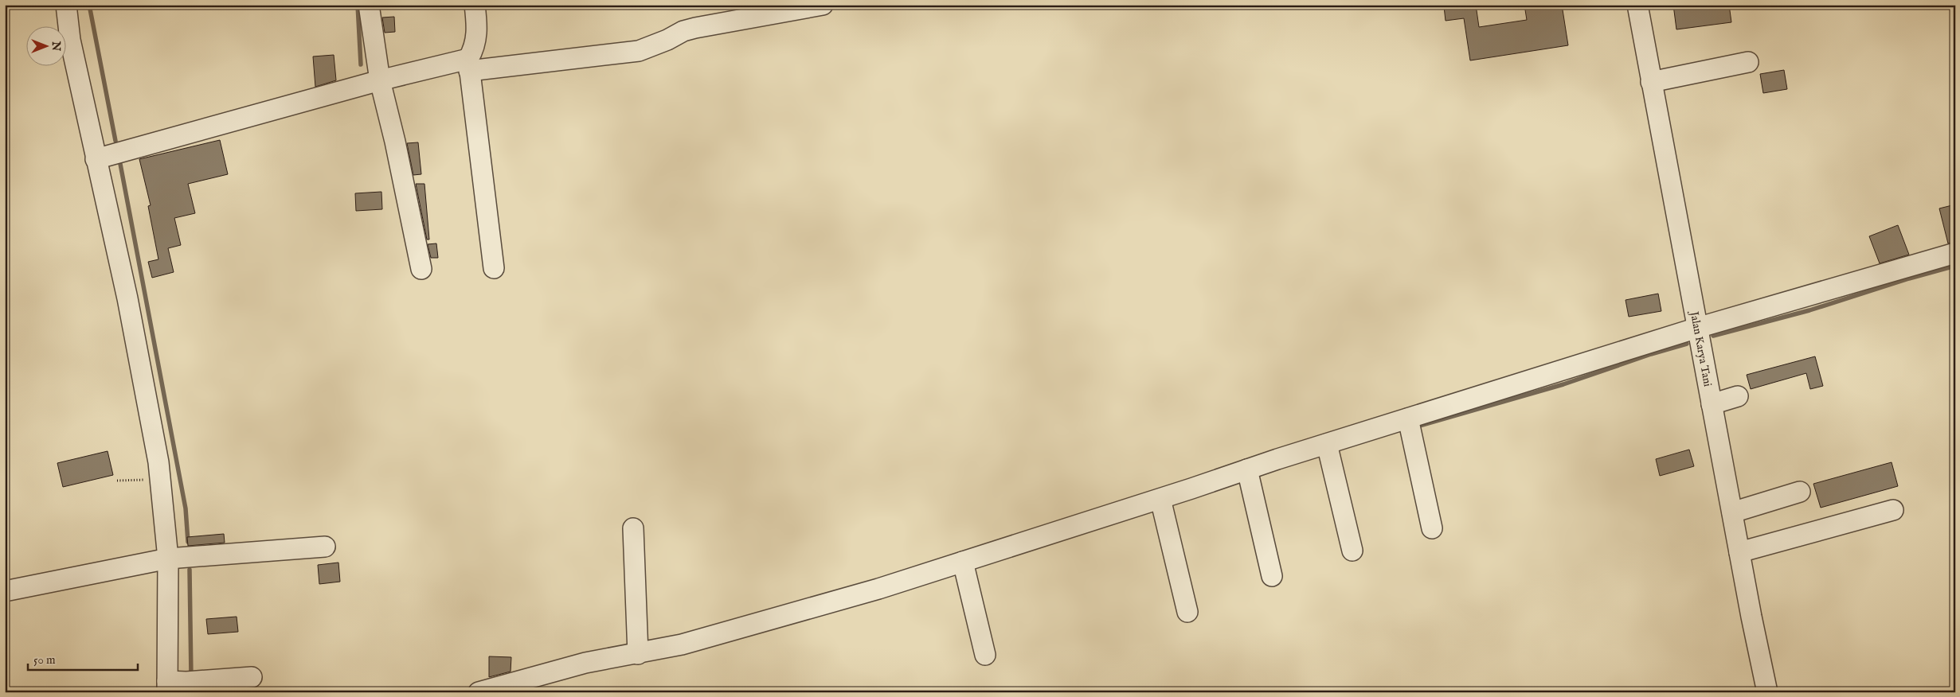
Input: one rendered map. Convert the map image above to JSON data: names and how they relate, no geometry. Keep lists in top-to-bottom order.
{
  "streets": {
    "street": ["Jalan Karya Tani"]
  },
  "scale_bar": "50 m",
  "north": "right"
}
